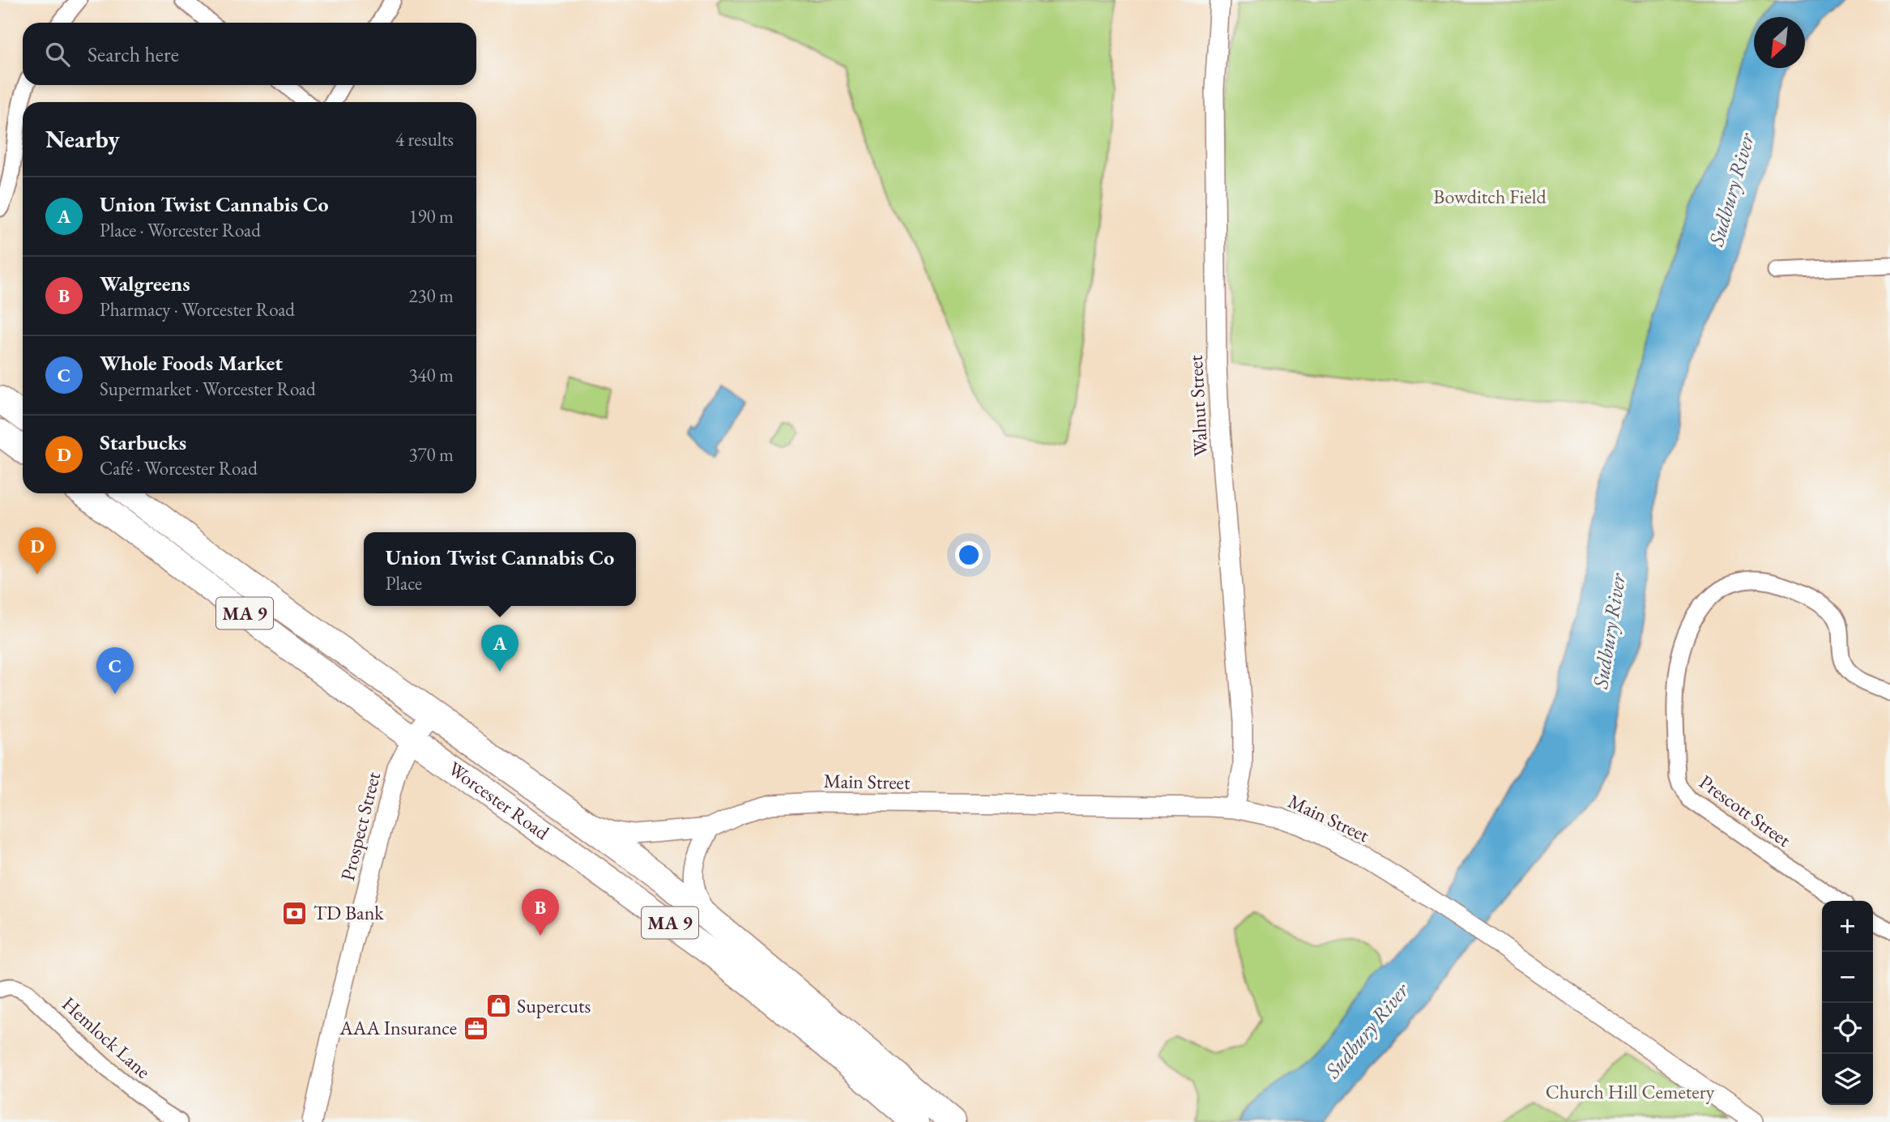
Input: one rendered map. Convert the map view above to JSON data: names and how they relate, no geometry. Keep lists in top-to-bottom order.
{
  "streets": {
    "highway": ["MA 9", "Worcester Road"],
    "street": [
      "Walnut Street",
      "Main Street",
      "Prescott Street",
      "Prospect Street",
      "Hemlock Lane"
    ]
  },
  "crossings": [
    ["Walnut Street", "Main Street"],
    ["Main Street", "Worcester Road"],
    ["Worcester Road", "Prospect Street"]
  ],
  "water": ["Sudbury River"],
  "parks": ["Bowditch Field", "Church Hill Cemetery"],
  "places": {
    "bank": ["TD Bank"],
    "shop": ["Supercuts"],
    "office": ["AAA Insurance"]
  },
  "north": "bottom left",
  "page": {
    "search": "Search here",
    "heading": ["Nearby", "4 results"],
    "list": [
      {
        "mark": "A",
        "name": "Union Twist Cannabis Co",
        "note": "Place · Worcester Road",
        "value": "190 m"
      },
      {
        "mark": "B",
        "name": "Walgreens",
        "note": "Pharmacy · Worcester Road",
        "value": "230 m"
      },
      {
        "mark": "C",
        "name": "Whole Foods Market",
        "note": "Supermarket · Worcester Road",
        "value": "340 m"
      },
      {
        "mark": "D",
        "name": "Starbucks",
        "note": "Café · Worcester Road",
        "value": "370 m"
      }
    ],
    "pins": [
      "D",
      "A",
      "C",
      "B"
    ],
    "popup": ["Union Twist Cannabis Co", "Place"],
    "map_buttons": ["+", "−"]
  }
}
